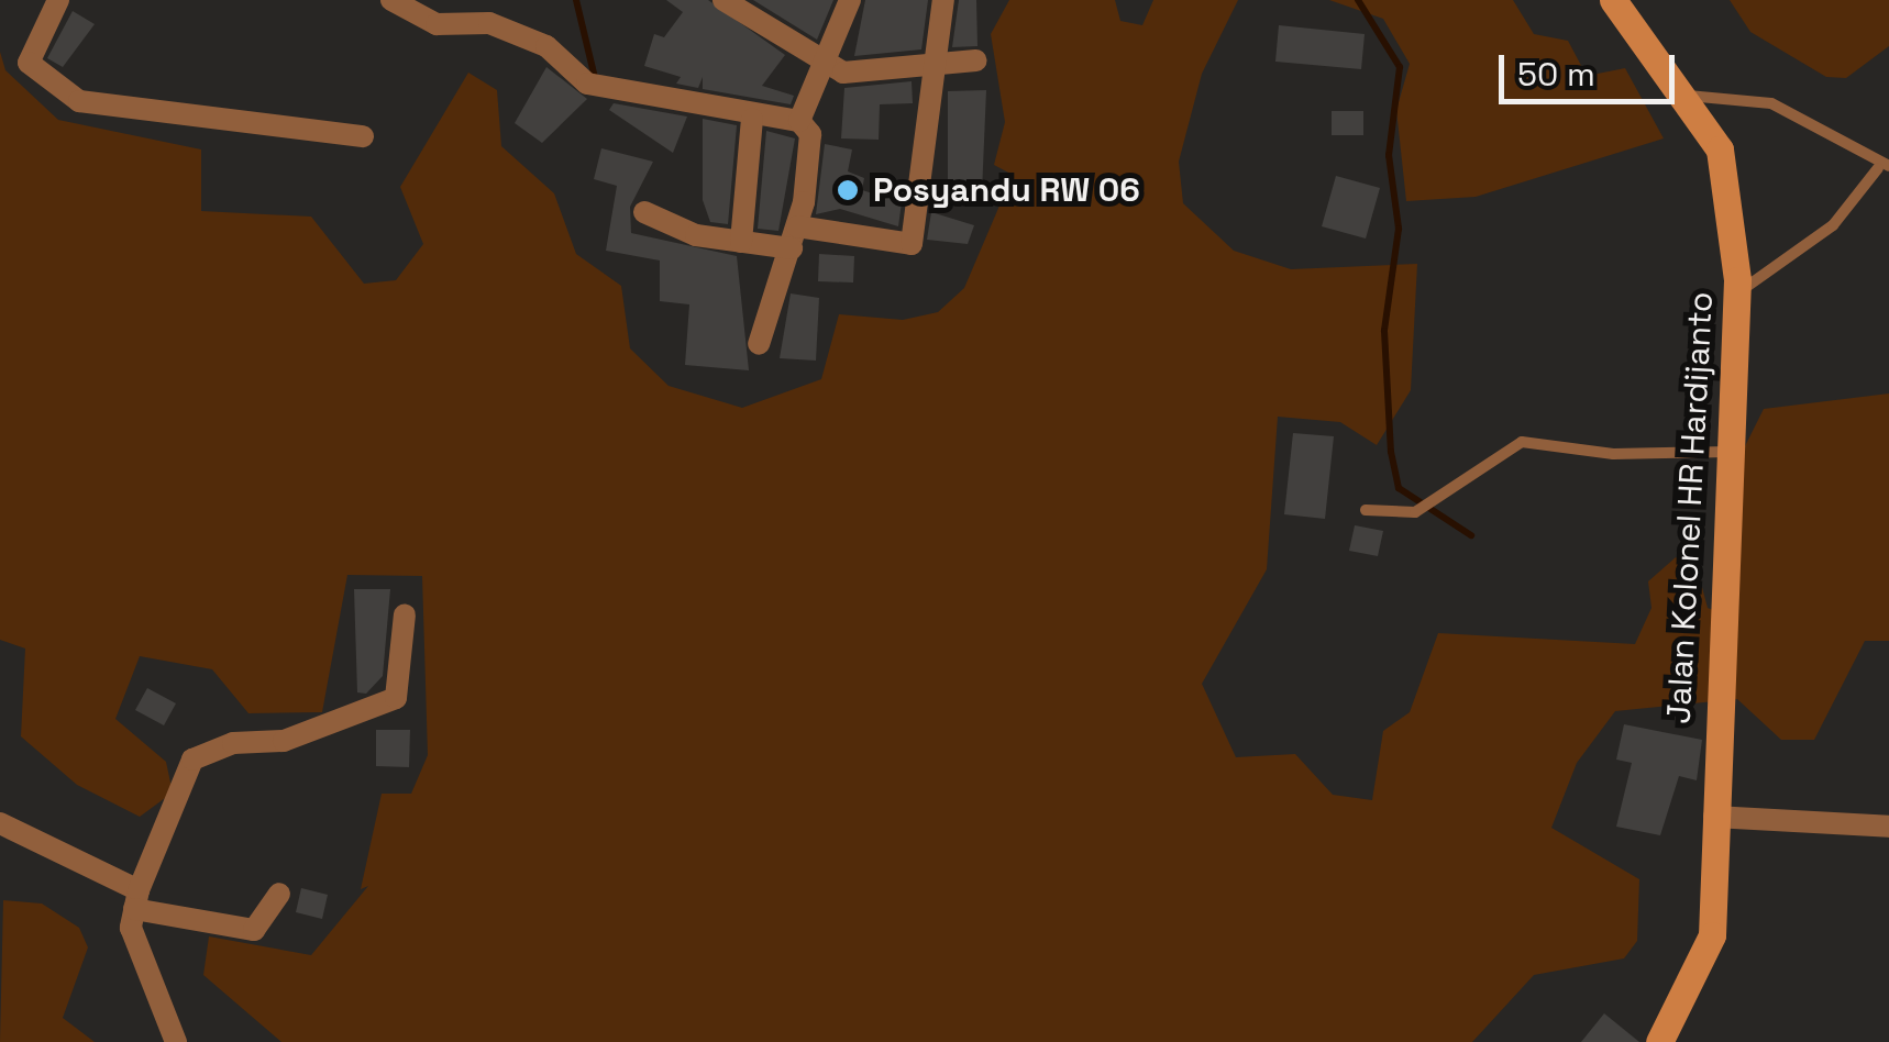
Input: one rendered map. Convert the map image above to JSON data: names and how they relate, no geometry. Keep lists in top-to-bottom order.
{
  "streets": {
    "main road": ["Jalan Kolonel HR Hardijanto"]
  },
  "places": ["Posyandu RW 06"],
  "scale_bar": "50 m"
}
